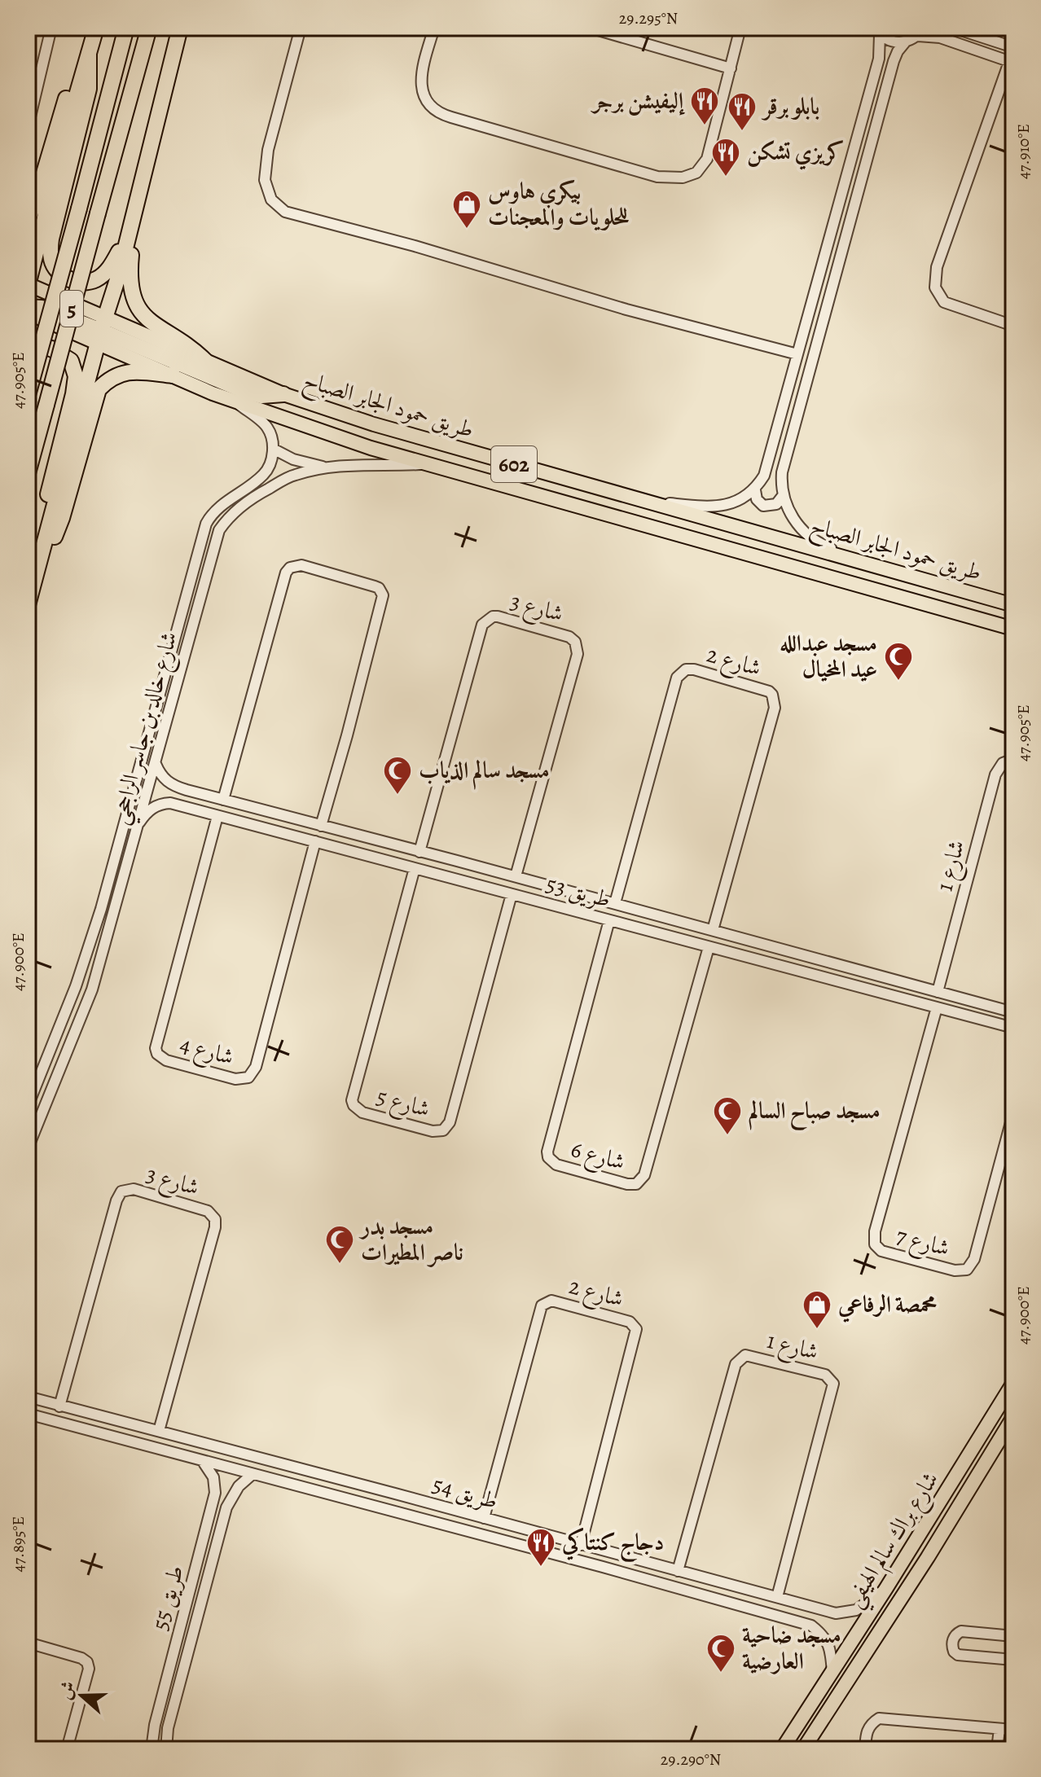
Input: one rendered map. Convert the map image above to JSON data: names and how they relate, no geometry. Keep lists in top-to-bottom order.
{
  "streets": {
    "highway": ["5"],
    "main road": ["طريق حمود الجابر الصباح", "602", "شارع براك سالم الهيفي"],
    "street": [
      "شارع 3",
      "شارع 2",
      "شارع خالد بن جاسر الراجحي",
      "شارع 1",
      "طريق 53",
      "شارع 4",
      "شارع 5",
      "شارع 6",
      "شارع 7",
      "طريق 54",
      "طريق 55"
    ]
  },
  "crossings": [
    ["طريق حمود الجابر الصباح", "شارع خالد بن جاسر الراجحي"],
    ["شارع 3", "طريق 53"],
    ["شارع 3", "طريق 54"],
    ["شارع 2", "طريق 53"],
    ["شارع 2", "طريق 54"],
    ["شارع خالد بن جاسر الراجحي", "طريق 53"],
    ["شارع 1", "طريق 53"],
    ["شارع 1", "طريق 54"],
    ["طريق 53", "شارع 4"],
    ["طريق 53", "شارع 5"],
    ["طريق 53", "شارع 6"],
    ["طريق 53", "شارع 7"],
    ["طريق 54", "شارع براك سالم الهيفي"],
    ["طريق 54", "طريق 55"]
  ],
  "places": {
    "restaurant": [
      "إليفيشن برجر",
      "بابلو برقر",
      "كريزي تشكن",
      "دجاج كنتاكي"
    ],
    "shop": ["بيكري هاوس للحلويات والمعجنات", "محمصة الرفاعي"],
    "mosque": [
      "مسجد عبدالله عيد المخيال",
      "مسجد سالم الذياب",
      "مسجد صباح السالم",
      "مسجد بدر ناصر المطيرات",
      "مسجد ضاحية العارضية"
    ]
  },
  "north": "left",
  "coordinates": [
    "29.295°N",
    "47.910°E",
    "47.905°E",
    "47.900°E",
    "47.895°E",
    "29.290°N"
  ]
}
